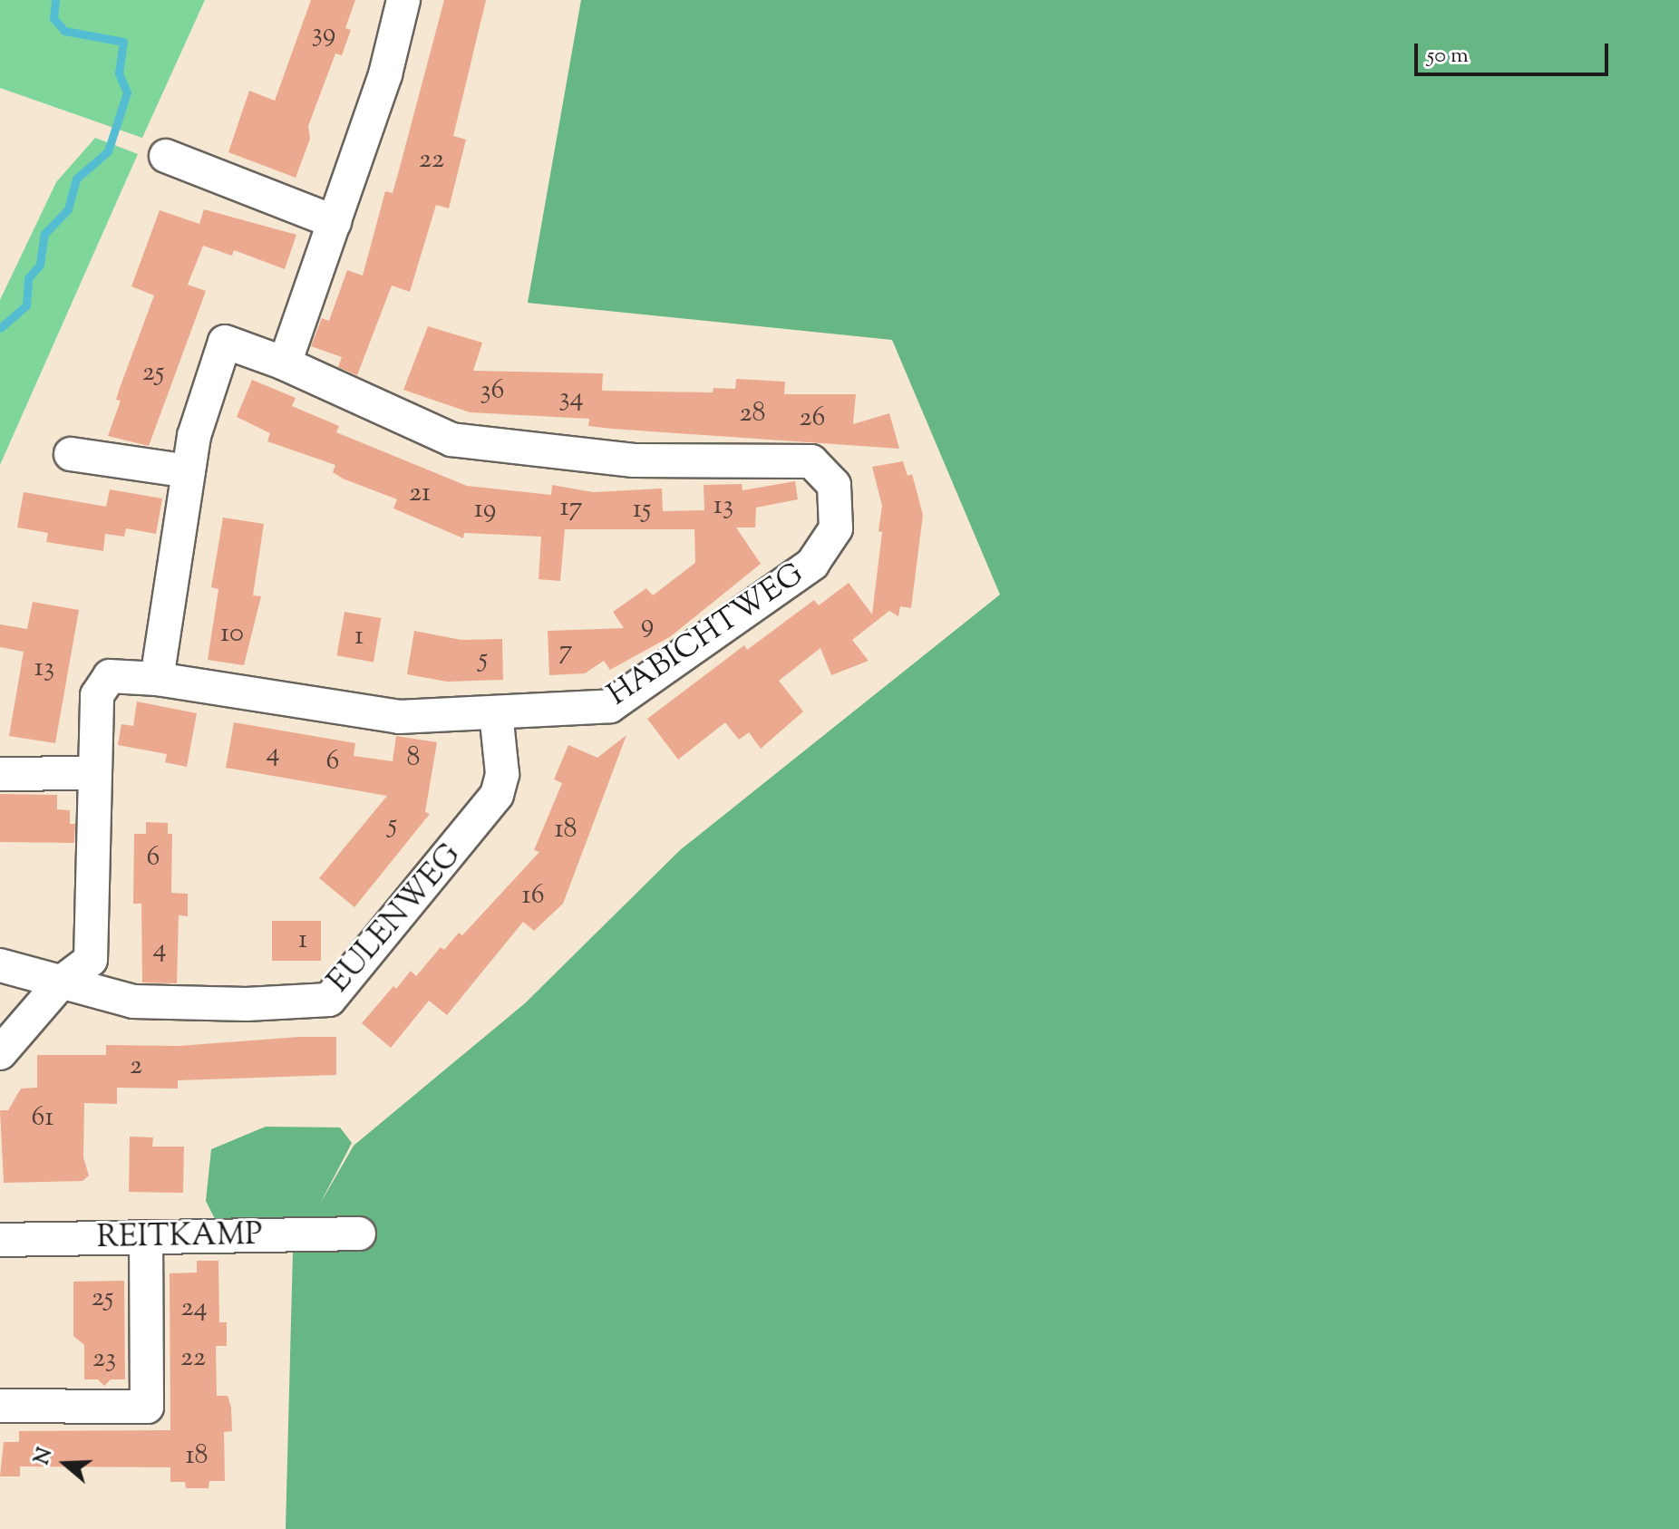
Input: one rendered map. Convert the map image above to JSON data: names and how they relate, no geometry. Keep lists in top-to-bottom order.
{
  "streets": {
    "street": ["HABICHTWEG", "EULENWEG", "REITKAMP"]
  },
  "crossings": [
    ["HABICHTWEG", "EULENWEG"]
  ],
  "house_numbers": [
    "39",
    "22",
    "25",
    "36",
    "34",
    "28",
    "26",
    "21",
    "13",
    "17",
    "19",
    "15",
    "9",
    "10",
    "1",
    "7",
    "5",
    "13",
    "4",
    "8",
    "6",
    "5",
    "18",
    "6",
    "16",
    "1",
    "4",
    "2",
    "61",
    "25",
    "24",
    "22",
    "23",
    "18"
  ],
  "scale_bar": "50 m",
  "north": "left"
}
